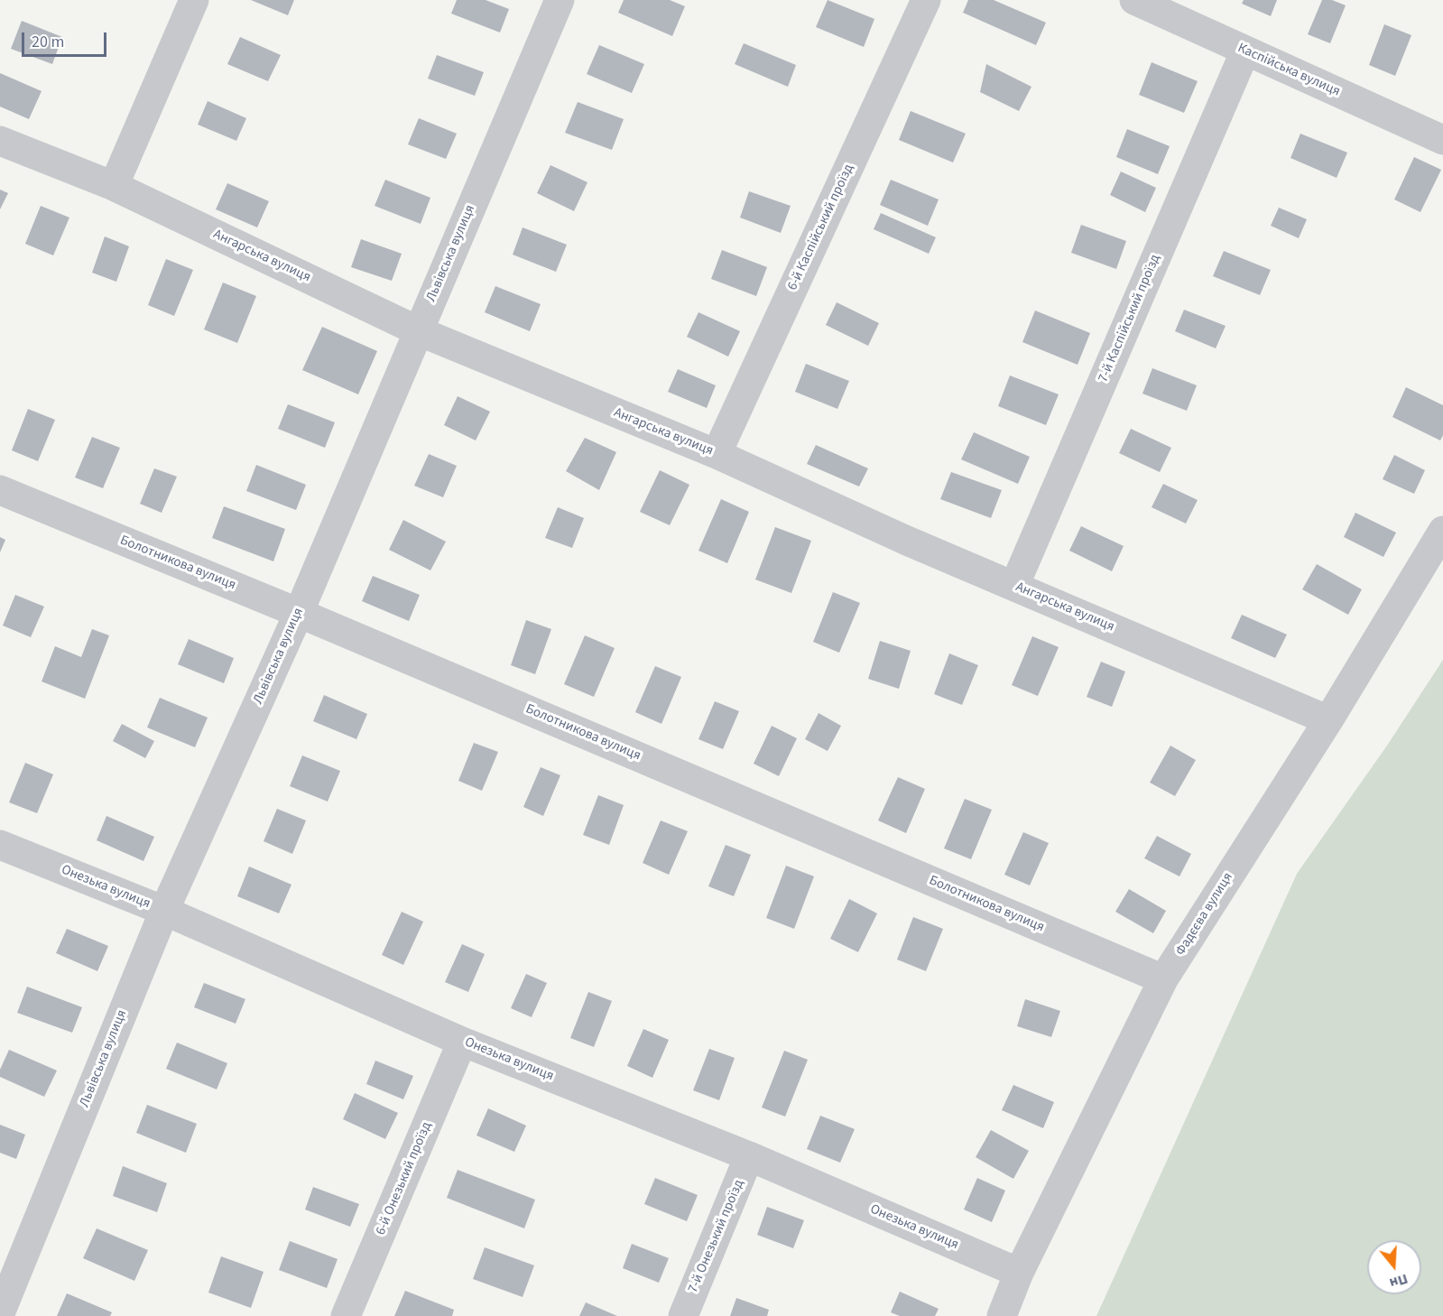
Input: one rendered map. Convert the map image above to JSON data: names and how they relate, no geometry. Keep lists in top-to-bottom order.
{
  "streets": {
    "street": [
      "Каспійська вулиця",
      "6-й Каспійський проїзд",
      "Львівська вулиця",
      "Ангарська вулиця",
      "7-й Каспійський проїзд",
      "Болотникова вулиця",
      "Онезька вулиця",
      "Фадєєва вулиця",
      "6-й Онезький проїзд",
      "7-й Онезький проїзд"
    ]
  },
  "crossings": [
    ["Каспійська вулиця", "7-й Каспійський проїзд"],
    ["6-й Каспійський проїзд", "Ангарська вулиця"],
    ["Львівська вулиця", "Ангарська вулиця"],
    ["Львівська вулиця", "Болотникова вулиця"],
    ["Львівська вулиця", "Онезька вулиця"],
    ["Ангарська вулиця", "7-й Каспійський проїзд"],
    ["Ангарська вулиця", "Фадєєва вулиця"],
    ["Болотникова вулиця", "Фадєєва вулиця"],
    ["Онезька вулиця", "Фадєєва вулиця"],
    ["Онезька вулиця", "6-й Онезький проїзд"],
    ["Онезька вулиця", "7-й Онезький проїзд"]
  ],
  "scale_bar": "20 m",
  "north": "bottom"
}
